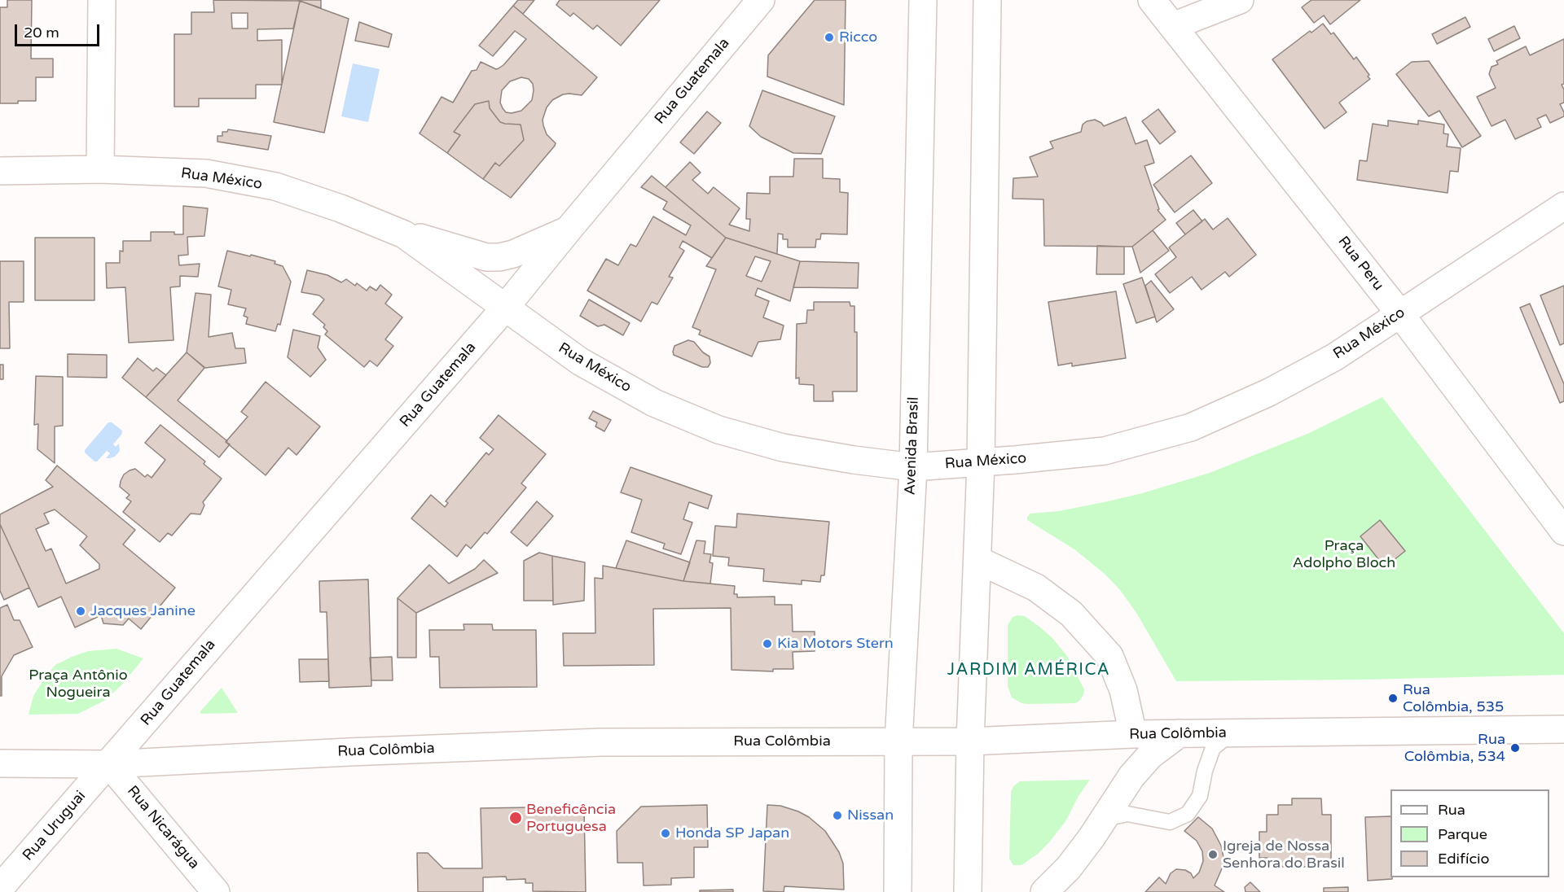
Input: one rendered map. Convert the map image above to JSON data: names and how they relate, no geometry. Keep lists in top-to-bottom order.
{
  "streets": {
    "street": [
      "Rua Guatemala",
      "Rua México",
      "Rua Peru",
      "Avenida Brasil",
      "Rua Colômbia",
      "Rua Uruguai",
      "Rua Nicarágua"
    ]
  },
  "crossings": [
    ["Rua Guatemala", "Rua México"],
    ["Rua Guatemala", "Rua Colômbia"],
    ["Rua Guatemala", "Rua Uruguai"],
    ["Rua Guatemala", "Rua Nicarágua"],
    ["Rua México", "Rua Peru"],
    ["Rua México", "Avenida Brasil"],
    ["Avenida Brasil", "Rua Colômbia"],
    ["Rua Colômbia", "Rua Uruguai"],
    ["Rua Colômbia", "Rua Nicarágua"],
    ["Rua Uruguai", "Rua Nicarágua"]
  ],
  "districts": ["JARDIM AMÉRICA"],
  "parks": ["Praça Adolpho Bloch", "Praça Antônio Nogueira"],
  "places": [
    "Ricco",
    "Jacques Janine",
    "Kia Motors Stern",
    "Rua Colômbia, 535",
    "Rua Colômbia, 534",
    "Nissan",
    "Beneficência Portuguesa",
    "Honda SP Japan",
    "Igreja de Nossa Senhora do Brasil"
  ],
  "legend": ["Rua", "Parque", "Edifício"],
  "scale_bar": "20 m"
}
